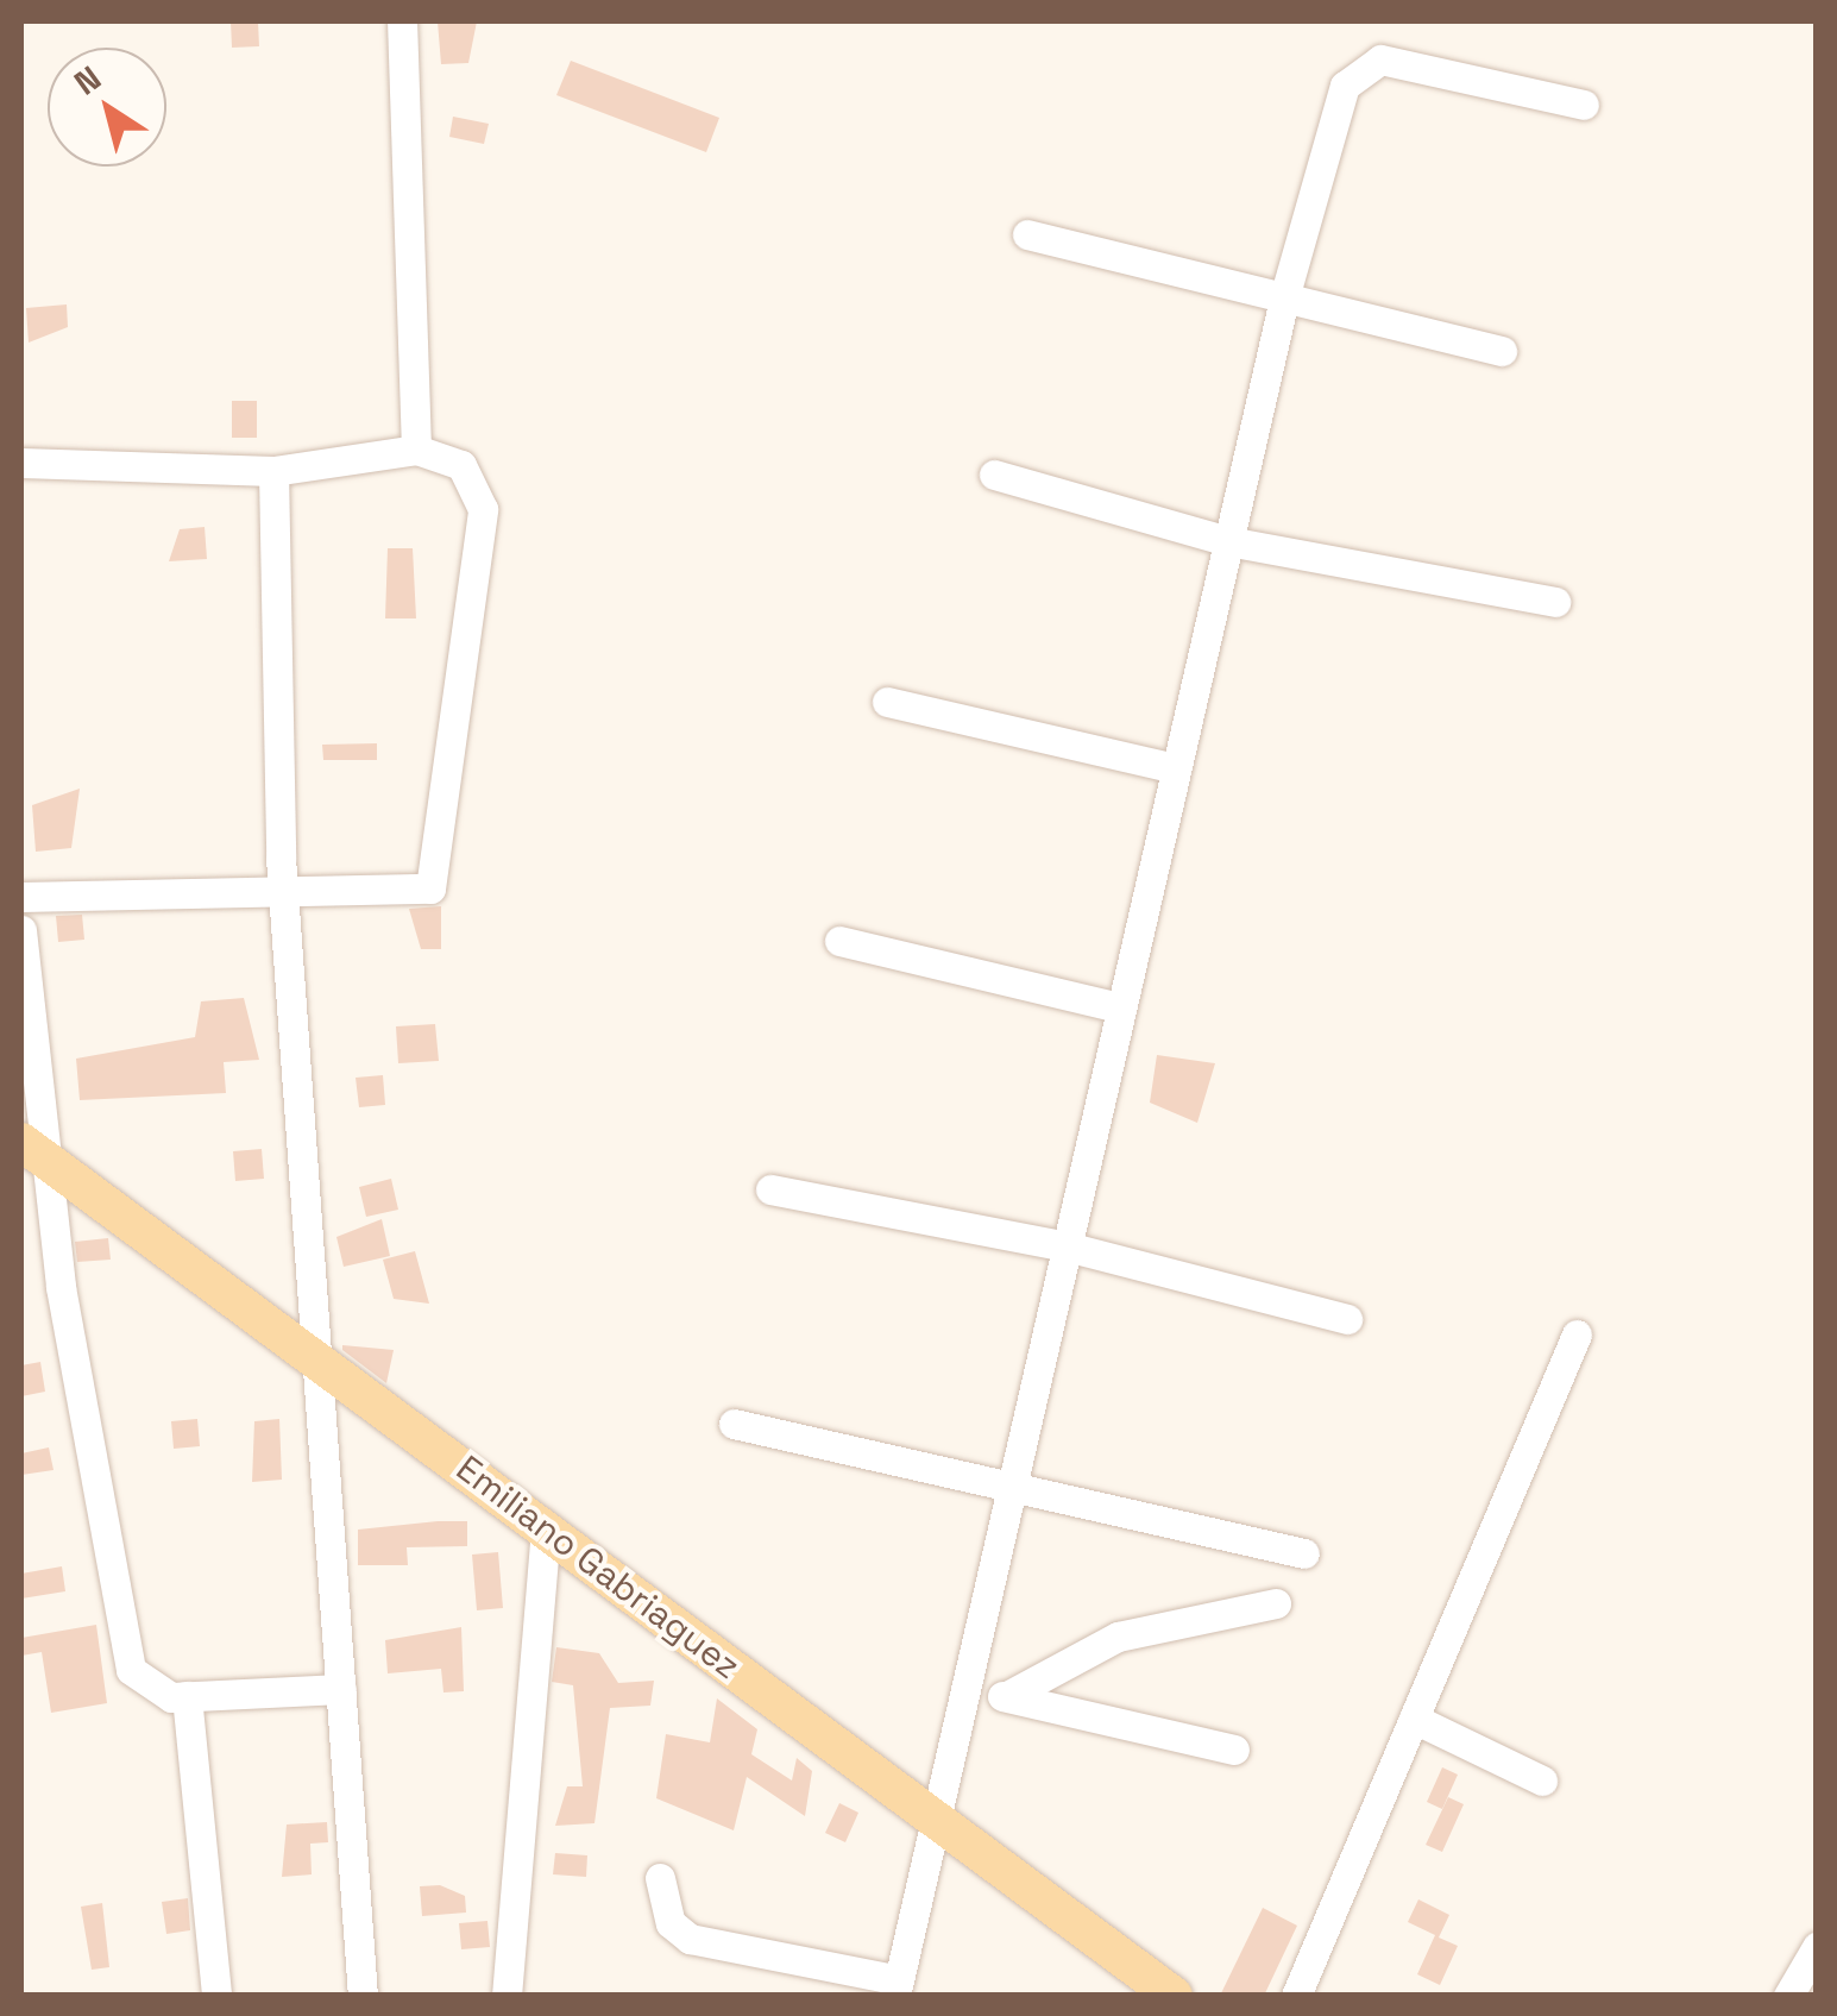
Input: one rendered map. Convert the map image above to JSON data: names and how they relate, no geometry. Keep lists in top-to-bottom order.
{
  "streets": {
    "main road": ["Emiliano Gabriaguez"]
  },
  "north": "top left"
}
